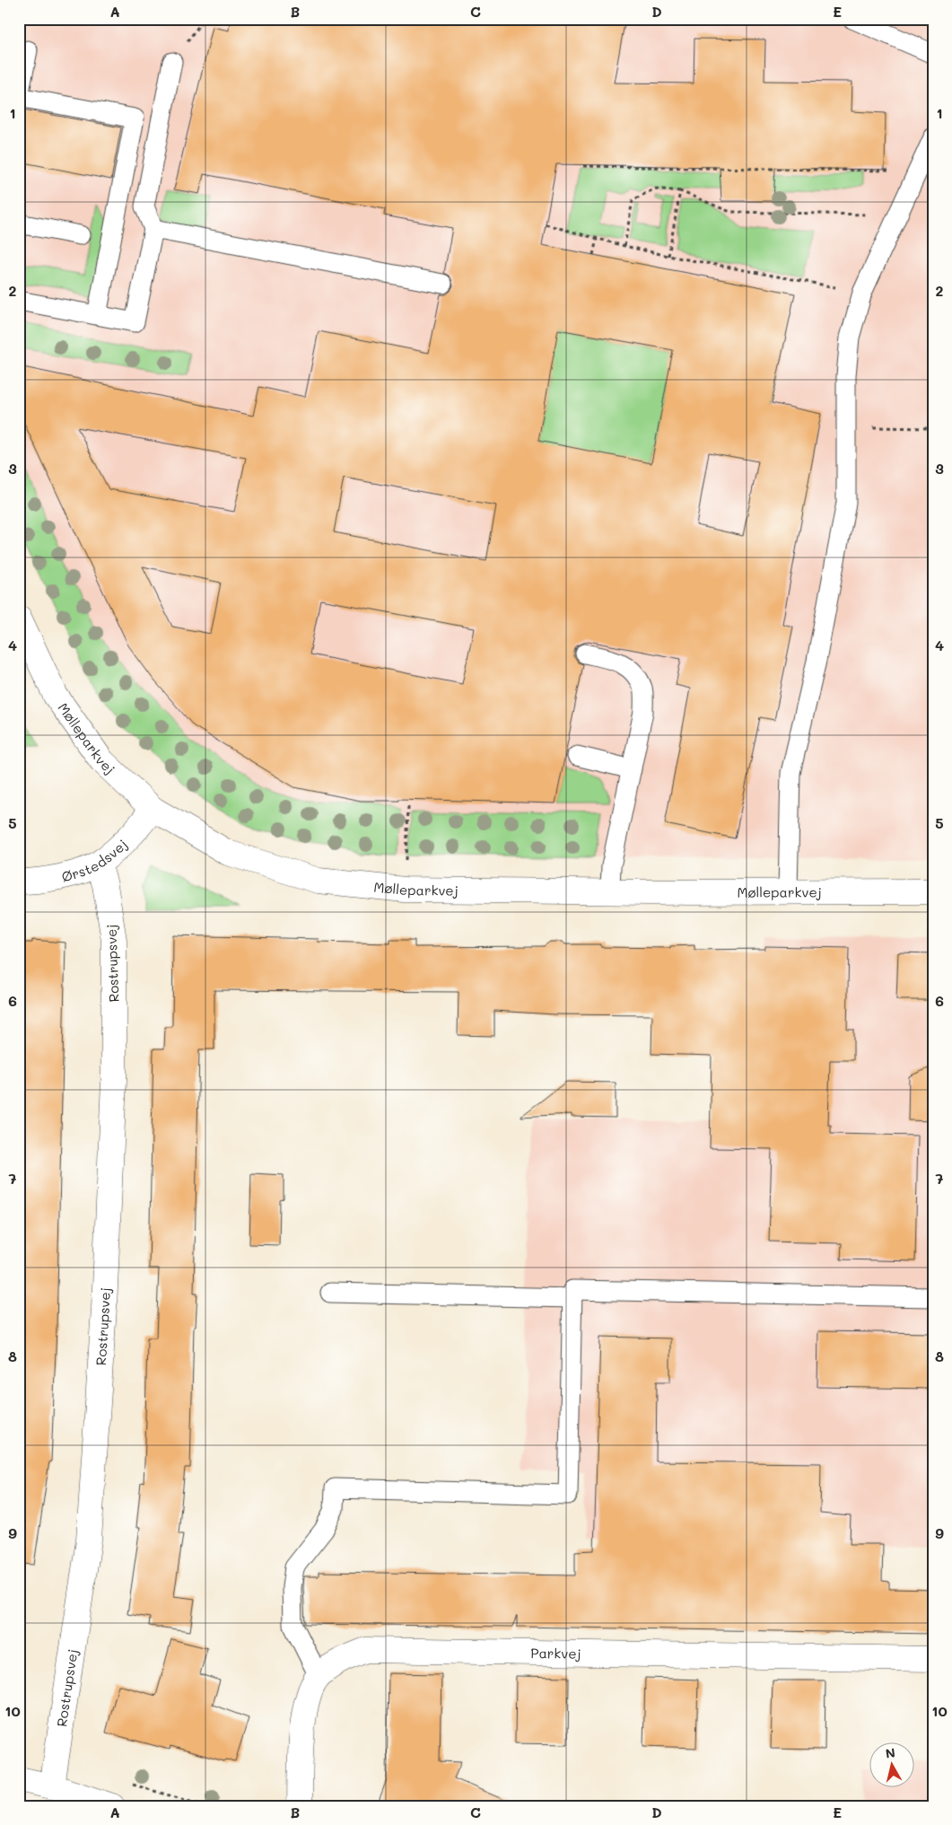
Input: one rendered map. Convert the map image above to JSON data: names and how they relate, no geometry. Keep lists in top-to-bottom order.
{
  "streets": {
    "street": [
      "Mølleparkvej",
      "Ørstedsvej",
      "Rostrupsvej",
      "Parkvej"
    ]
  },
  "crossings": [
    ["Mølleparkvej", "Ørstedsvej"],
    ["Ørstedsvej", "Rostrupsvej"]
  ],
  "north": "top",
  "grid": {
    "columns": [
      "A",
      "B",
      "C",
      "D",
      "E"
    ],
    "rows": [
      "1",
      "2",
      "3",
      "4",
      "5",
      "6",
      "7",
      "8",
      "9",
      "10"
    ]
  }
}
